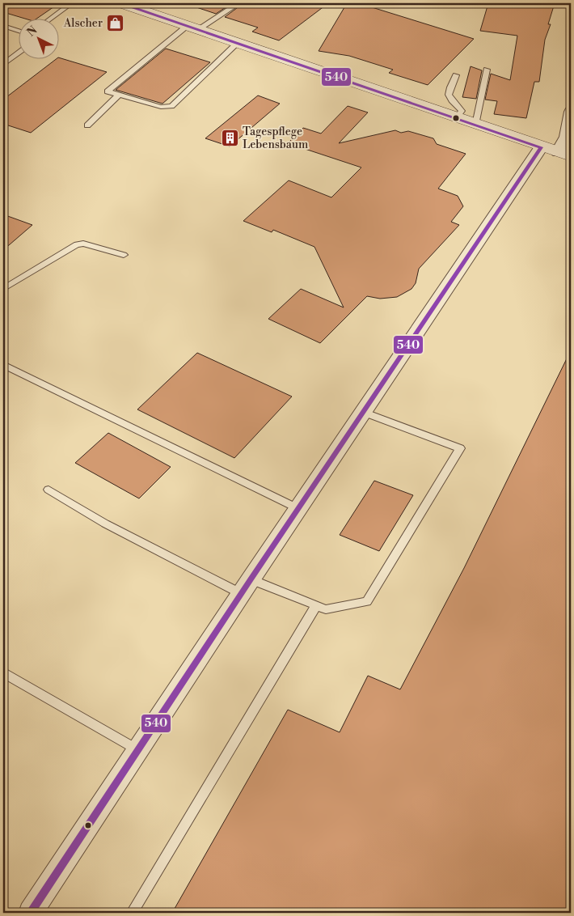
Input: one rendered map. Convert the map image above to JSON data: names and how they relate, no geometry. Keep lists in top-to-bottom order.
{
  "places": {
    "shop": ["Alscher"],
    "building": ["Tagespflege Lebensbaum"]
  },
  "lines": ["transit line 540"],
  "north": "top left"
}
